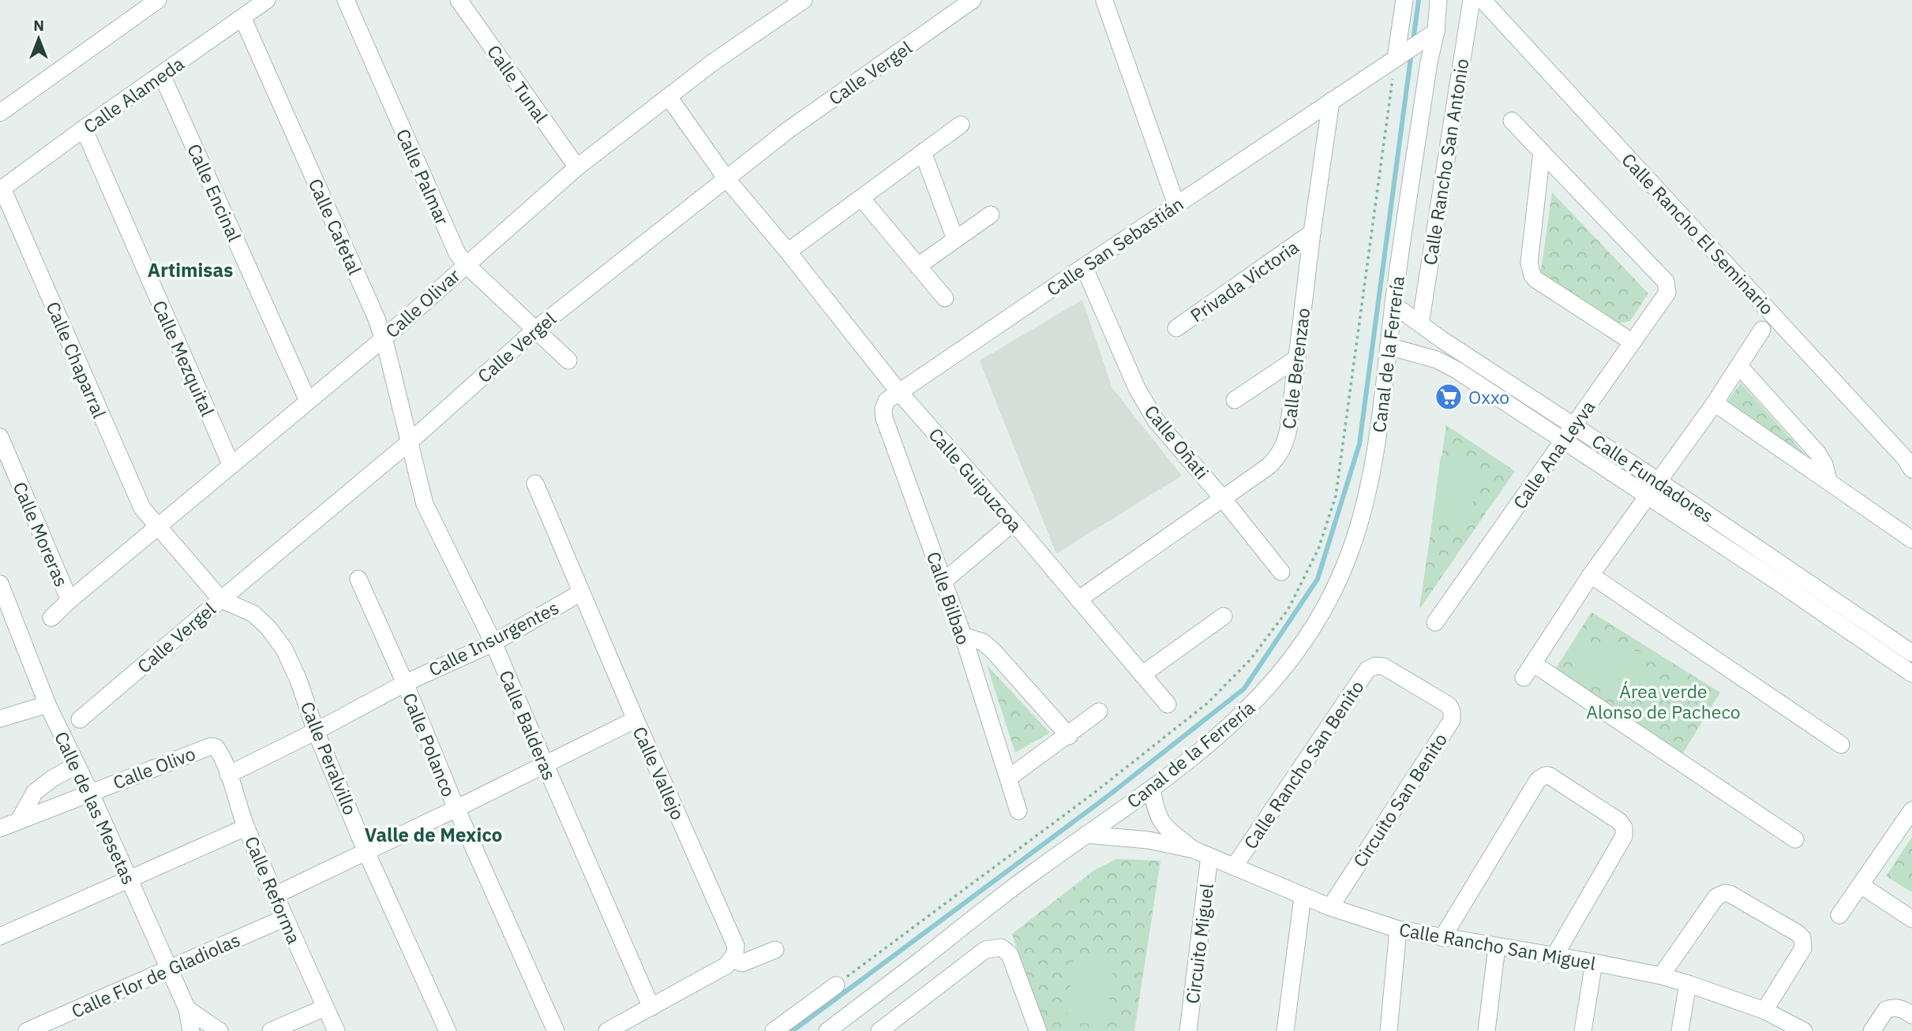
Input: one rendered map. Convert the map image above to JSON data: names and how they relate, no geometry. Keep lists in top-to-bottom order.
{
  "streets": {
    "street": [
      "Calle Vergel",
      "Calle Tunal",
      "Calle Alameda",
      "Calle Rancho San Antonio",
      "Calle Palmar",
      "Calle Encinal",
      "Calle Cafetal",
      "Calle Rancho El Seminario",
      "Calle San Sebastián",
      "Privada Victoria",
      "Calle Olivar",
      "Canal de la Ferrería",
      "Calle Mezquital",
      "Calle Chaparral",
      "Calle Berenzao",
      "Calle Oñati",
      "Calle Ana Leyva",
      "Calle Fundadores",
      "Calle Guipuzcoa",
      "Calle Moreras",
      "Calle Bilbao",
      "Calle Insurgentes",
      "Calle Balderas",
      "Calle Polanco",
      "Calle Peralvillo",
      "Calle Rancho San Benito",
      "Calle Olivo",
      "Calle Vallejo",
      "Circuito San Benito",
      "Calle de las Mesetas",
      "Calle Reforma",
      "Circuito Miguel",
      "Calle Rancho San Miguel",
      "Calle Flor de Gladiolas"
    ]
  },
  "crossings": [
    ["Calle Vergel", "Calle Palmar"],
    ["Calle Vergel", "Calle Cafetal"],
    ["Calle Vergel", "Calle Guipuzcoa"],
    ["Calle Vergel", "Calle Balderas"],
    ["Calle Vergel", "Calle Peralvillo"],
    ["Calle Tunal", "Calle Olivar"],
    ["Calle Alameda", "Calle Encinal"],
    ["Calle Alameda", "Calle Cafetal"],
    ["Calle Alameda", "Calle Mezquital"],
    ["Calle Alameda", "Calle Chaparral"],
    ["Calle Rancho San Antonio", "Calle Fundadores"],
    ["Calle Palmar", "Calle Olivar"],
    ["Calle Encinal", "Calle Olivar"],
    ["Calle Cafetal", "Calle Olivar"],
    ["Calle Cafetal", "Calle Balderas"],
    ["Calle San Sebastián", "Canal de la Ferrería"],
    ["Calle San Sebastián", "Calle Berenzao"],
    ["Calle San Sebastián", "Calle Oñati"],
    ["Calle San Sebastián", "Calle Guipuzcoa"],
    ["Calle San Sebastián", "Calle Bilbao"],
    ["Privada Victoria", "Calle Berenzao"],
    ["Calle Olivar", "Calle Mezquital"],
    ["Calle Olivar", "Calle Chaparral"],
    ["Calle Olivar", "Calle Guipuzcoa"],
    ["Calle Olivar", "Calle Moreras"],
    ["Calle Olivar", "Calle Peralvillo"],
    ["Canal de la Ferrería", "Calle Fundadores"],
    ["Canal de la Ferrería", "Calle Rancho San Miguel"],
    ["Calle Chaparral", "Calle Peralvillo"],
    ["Calle Berenzao", "Calle Oñati"],
    ["Calle Berenzao", "Calle Guipuzcoa"],
    ["Calle Ana Leyva", "Calle Fundadores"],
    ["Calle Guipuzcoa", "Calle Bilbao"],
    ["Calle Insurgentes", "Calle Balderas"],
    ["Calle Insurgentes", "Calle Polanco"],
    ["Calle Insurgentes", "Calle Peralvillo"],
    ["Calle Insurgentes", "Calle Vallejo"],
    ["Calle Insurgentes", "Calle Reforma"],
    ["Calle Rancho San Benito", "Circuito San Benito"],
    ["Calle Rancho San Benito", "Calle Rancho San Miguel"],
    ["Calle Olivo", "Calle de las Mesetas"],
    ["Calle Olivo", "Calle Reforma"],
    ["Circuito San Benito", "Calle Rancho San Miguel"],
    ["Calle de las Mesetas", "Calle Flor de Gladiolas"],
    ["Calle Reforma", "Calle Flor de Gladiolas"],
    ["Circuito Miguel", "Calle Rancho San Miguel"]
  ],
  "districts": ["Artimisas", "Valle de Mexico"],
  "parks": ["Área verde Alonso de Pacheco"],
  "places": {
    "supermarket": ["Oxxo"]
  },
  "north": "top"
}
